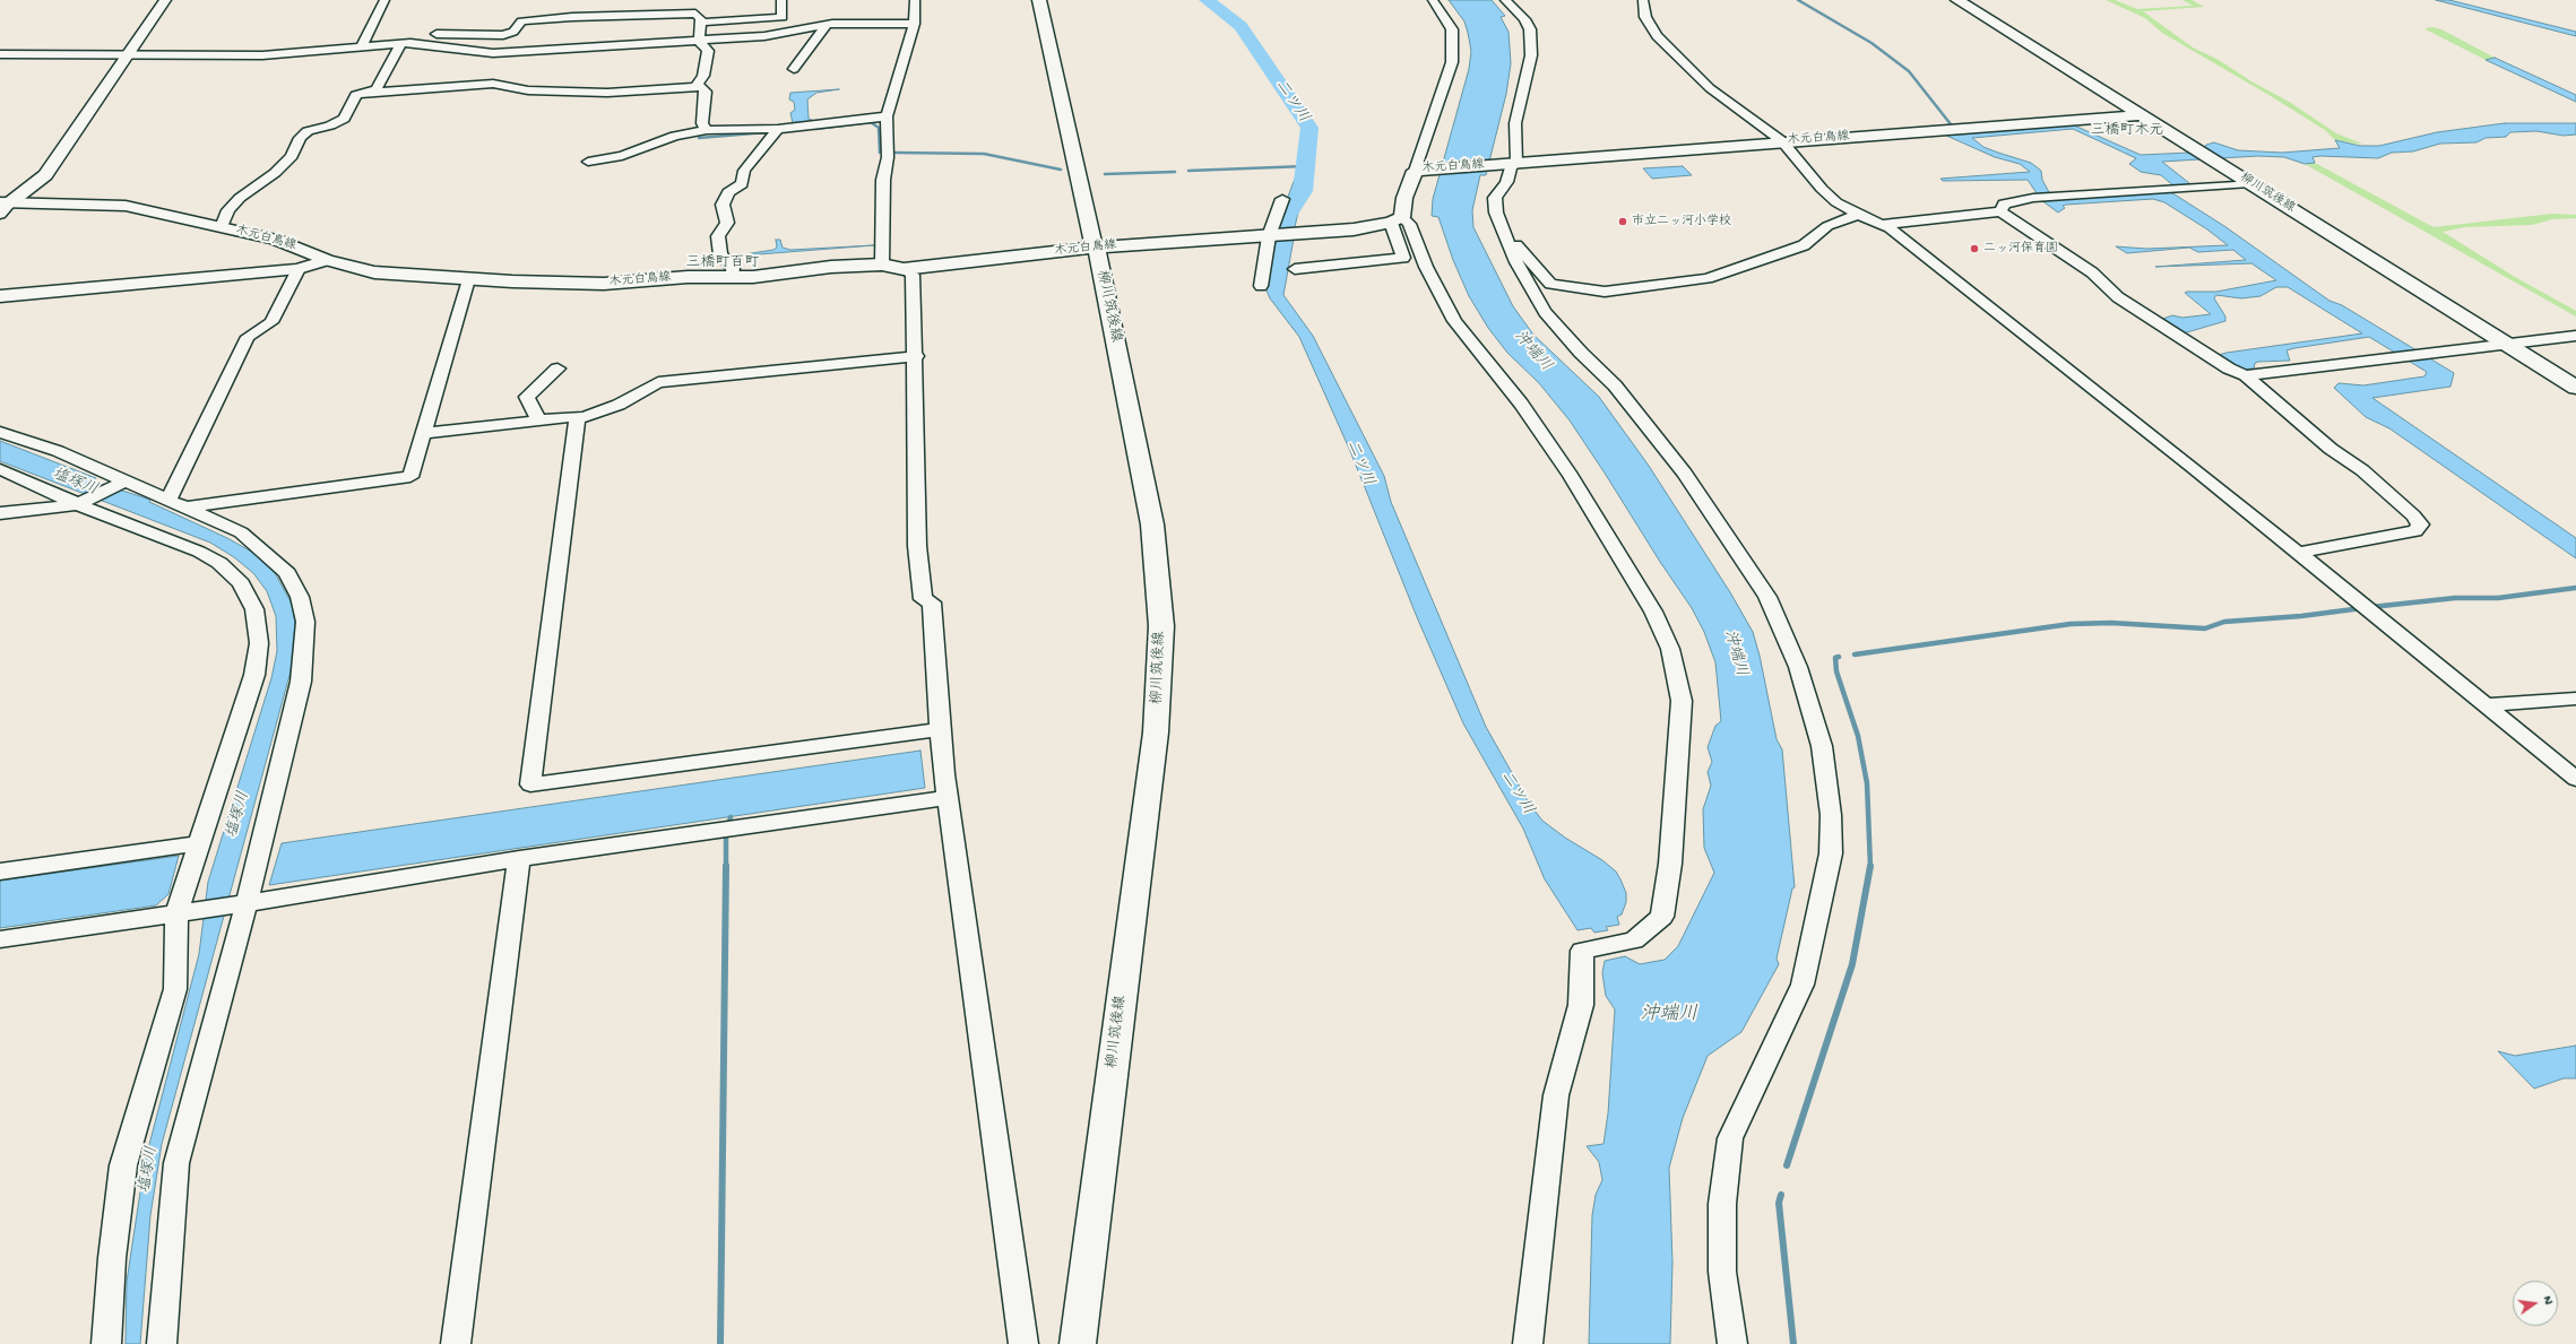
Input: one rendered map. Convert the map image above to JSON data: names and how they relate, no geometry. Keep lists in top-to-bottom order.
{
  "streets": {
    "main road": ["木元白鳥線", "柳川筑後線"]
  },
  "crossings": [
    ["木元白鳥線", "柳川筑後線"]
  ],
  "districts": ["三橋町木元", "三橋町百町"],
  "water": ["二ツ川", "沖端川", "塩塚川"],
  "places": ["市立二ッ河小学校", "二ッ河保育園"],
  "north": "right"
}
